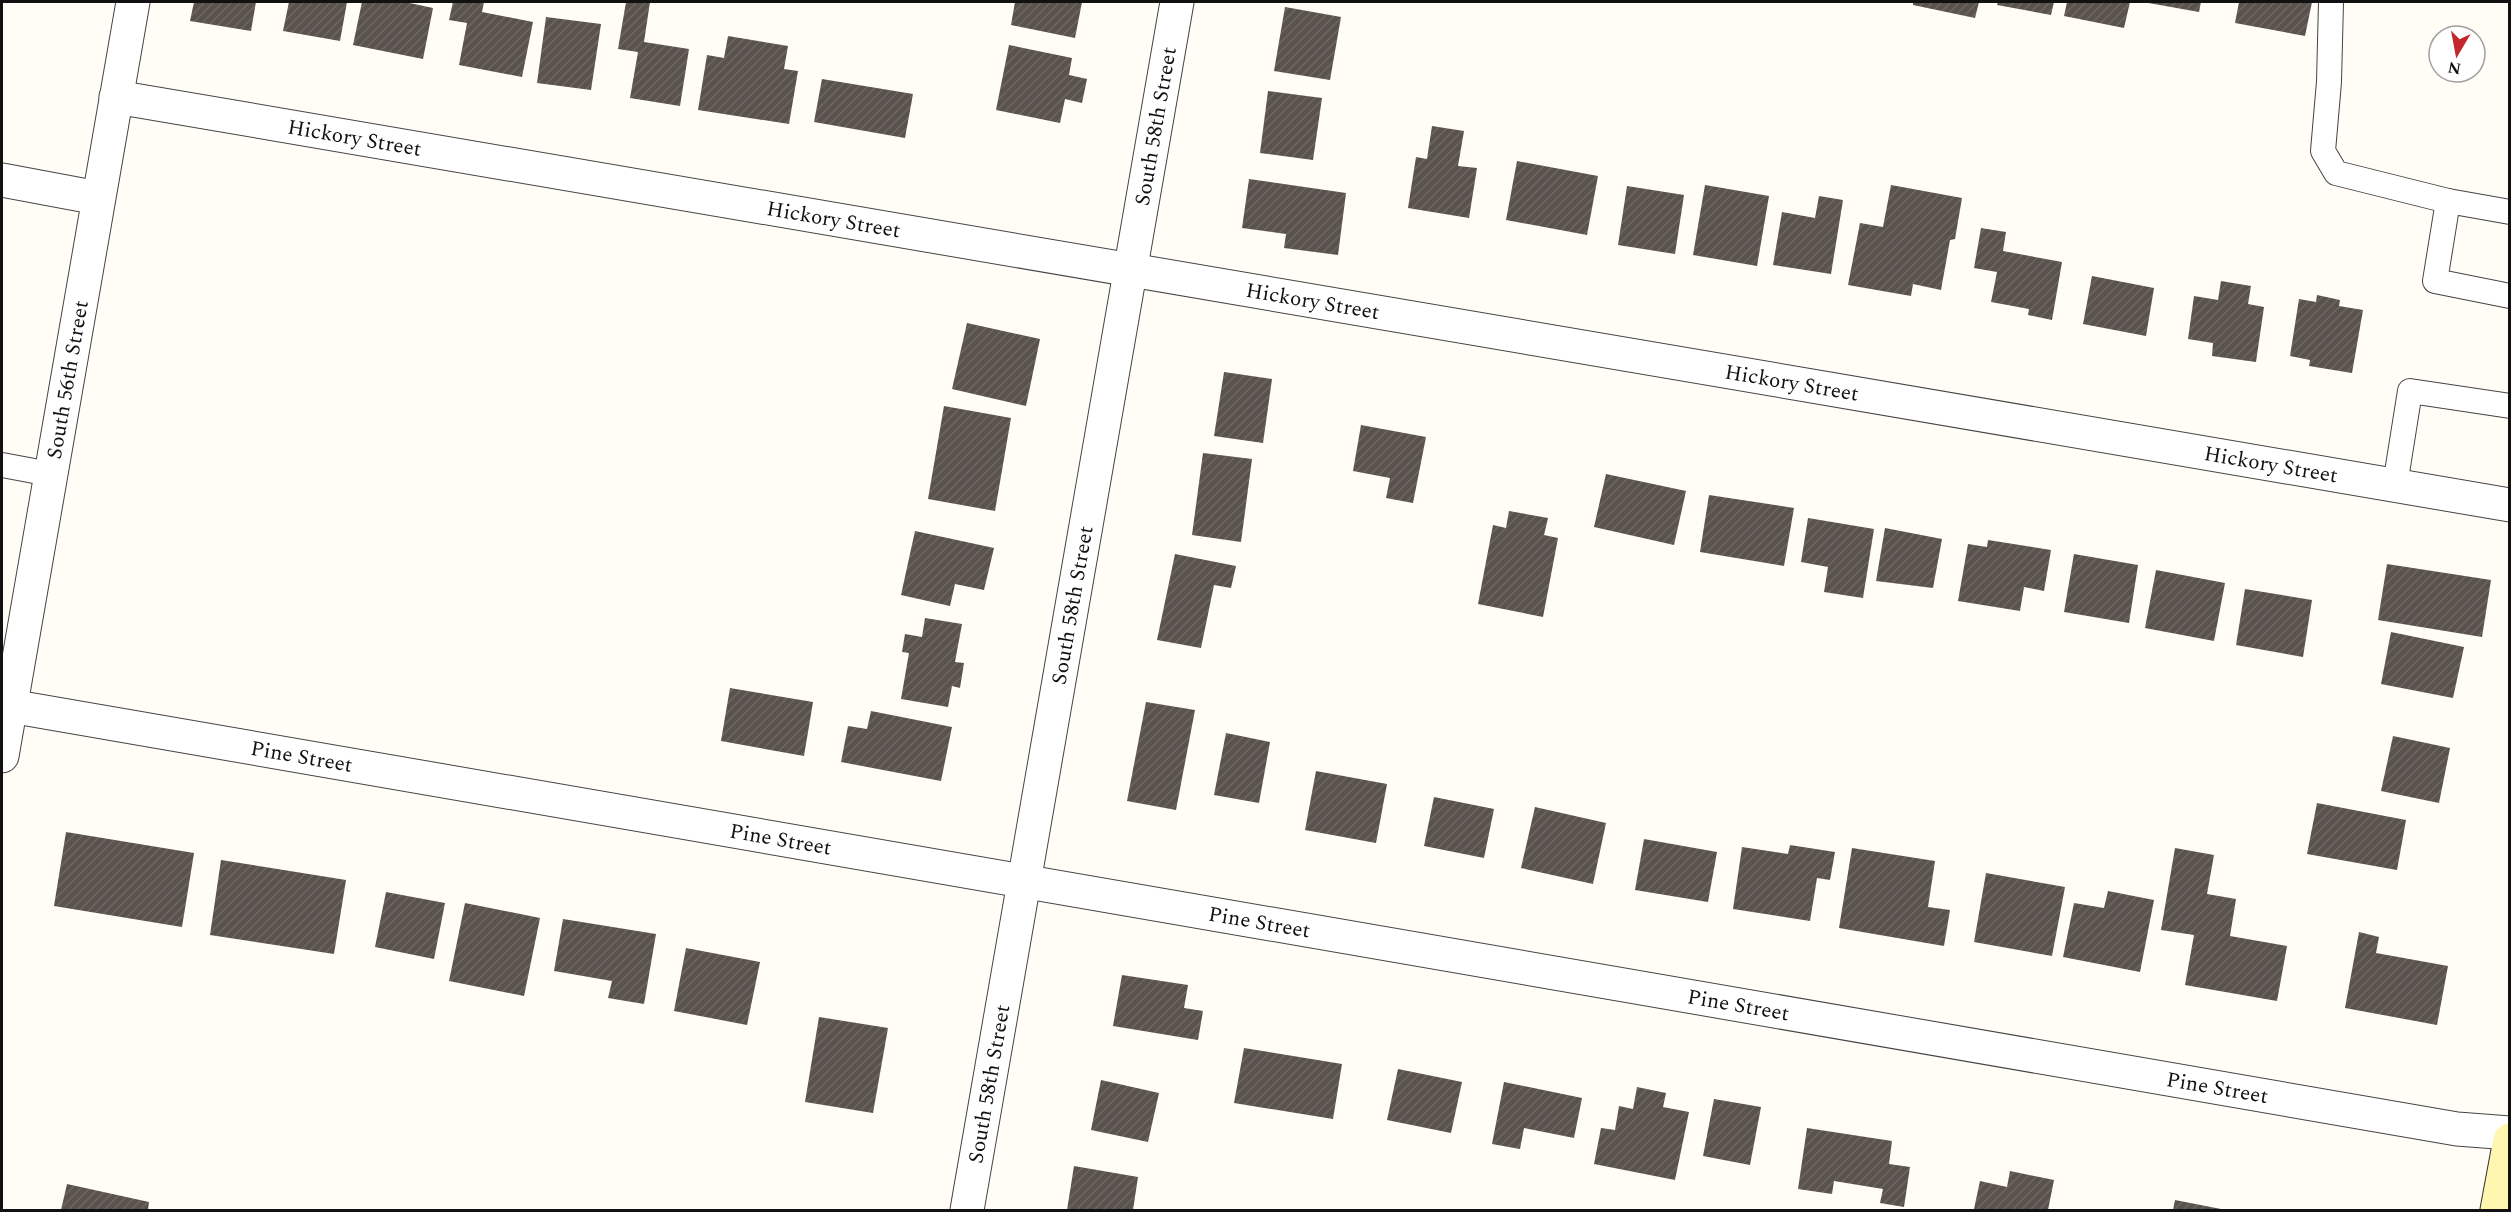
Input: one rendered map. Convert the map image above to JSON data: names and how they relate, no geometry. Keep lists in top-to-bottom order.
{
  "streets": {
    "street": [
      "South 58th Street",
      "Hickory Street",
      "South 56th Street",
      "Pine Street"
    ]
  },
  "crossings": [
    ["South 58th Street", "Hickory Street"],
    ["South 58th Street", "Pine Street"],
    ["Hickory Street", "South 56th Street"],
    ["South 56th Street", "Pine Street"]
  ],
  "north": "bottom"
}
